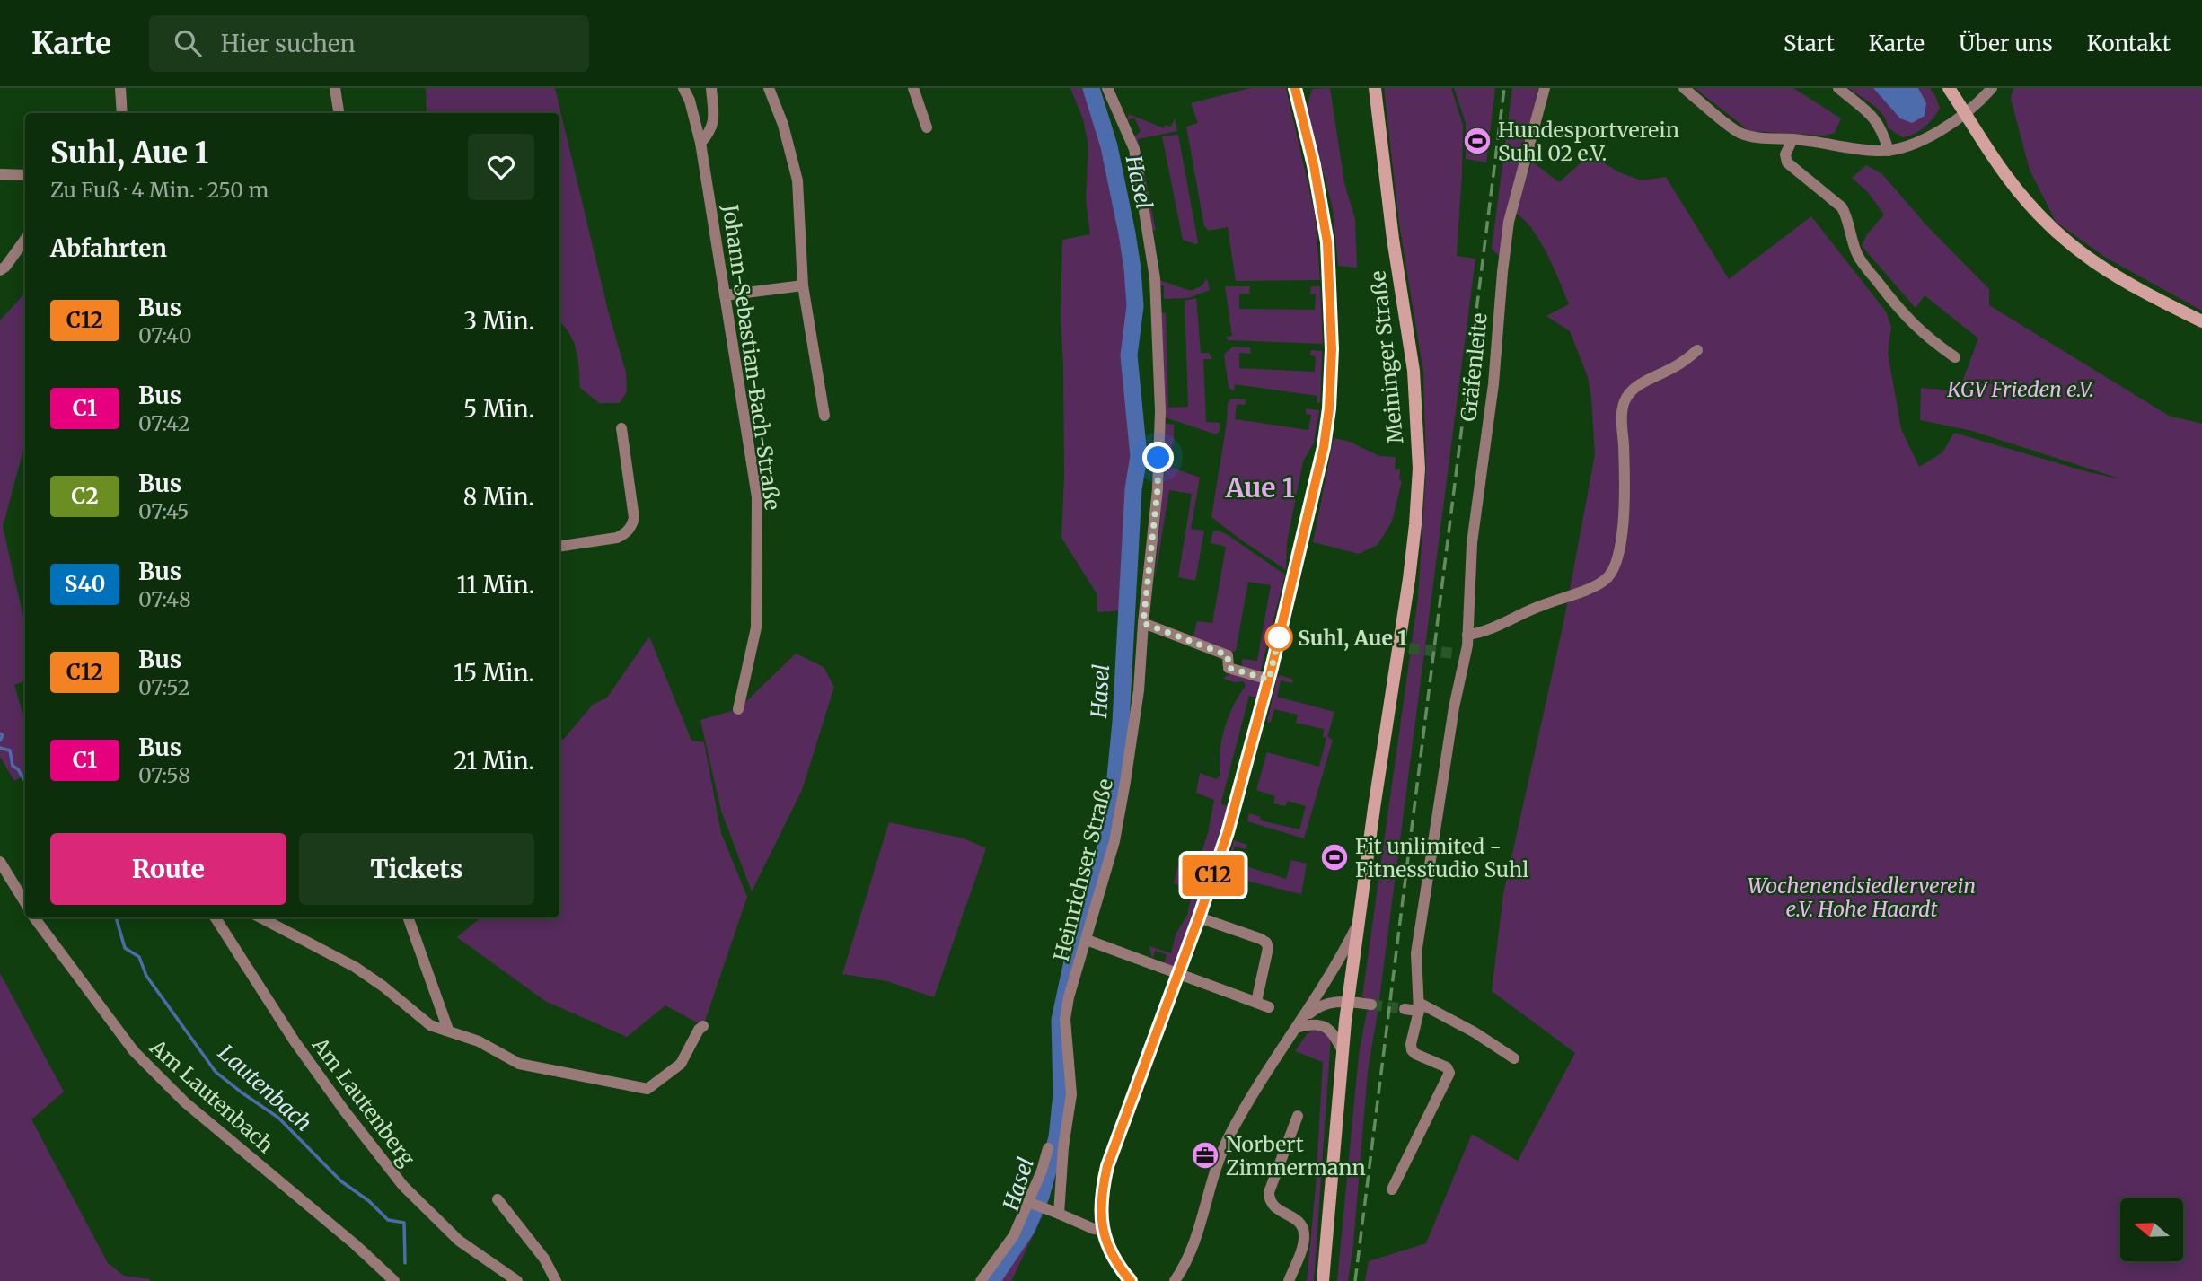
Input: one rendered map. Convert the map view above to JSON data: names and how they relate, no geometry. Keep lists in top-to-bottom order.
{
  "streets": {
    "main road": ["Meininger Straße"],
    "street": [
      "Johann-Sebastian-Bach-Straße",
      "Gräfenleite",
      "Heinrichser Straße",
      "Am Lautenbach",
      "Am Lautenberg"
    ]
  },
  "districts": ["Aue 1"],
  "water": ["Hasel", "Lautenbach"],
  "parks": ["KGV Frieden e.V.", "Wochenendsiedlerverein e.V. Hohe Haardt"],
  "places": {
    "sports": ["Hundesportverein Suhl 02 e.V.", "Fit unlimited - Fitnesstudio Suhl"],
    "other": ["Suhl, Aue 1"],
    "office": ["Norbert Zimmermann"]
  },
  "lines": ["bus line C12"],
  "north": "left",
  "page": {
    "header": "Karte",
    "search": "Hier suchen",
    "nav": [
      "Start",
      "Karte",
      "Über uns",
      "Kontakt"
    ],
    "on_map": "C12",
    "heading": [
      ["Suhl, Aue 1", "Zu Fuß · 4 Min. · 250 m"],
      "Abfahrten"
    ],
    "list": [
      {
        "mark": "C12",
        "name": "Bus",
        "note": "07:40",
        "value": "3 Min."
      },
      {
        "mark": "C1",
        "name": "Bus",
        "note": "07:42",
        "value": "5 Min."
      },
      {
        "mark": "C2",
        "name": "Bus",
        "note": "07:45",
        "value": "8 Min."
      },
      {
        "mark": "S40",
        "name": "Bus",
        "note": "07:48",
        "value": "11 Min."
      },
      {
        "mark": "C12",
        "name": "Bus",
        "note": "07:52",
        "value": "15 Min."
      },
      {
        "mark": "C1",
        "name": "Bus",
        "note": "07:58",
        "value": "21 Min."
      }
    ],
    "buttons": ["Route", "Tickets"]
  }
}
